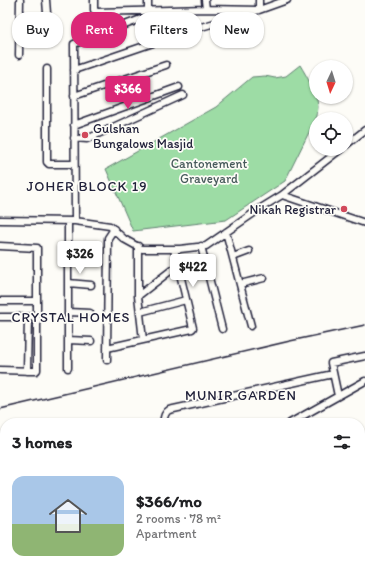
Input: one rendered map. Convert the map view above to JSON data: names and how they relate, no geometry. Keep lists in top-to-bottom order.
{
  "districts": ["JOHER BLOCK 19", "CRYSTAL HOMES", "MUNIR GARDEN"],
  "parks": ["Cantonement Graveyard"],
  "places": ["Gulshan Bungalows Masjid", "Nikah Registrar"],
  "north": "bottom",
  "page": {
    "chip": [
      "Buy",
      "Rent",
      "Filters",
      "New"
    ],
    "price": ["$366", "$326", "$422"],
    "heading": "3 homes",
    "list": [
      {
        "name": "$366/mo",
        "note": "2 rooms · 78 m² · Apartment"
      }
    ]
  }
}
